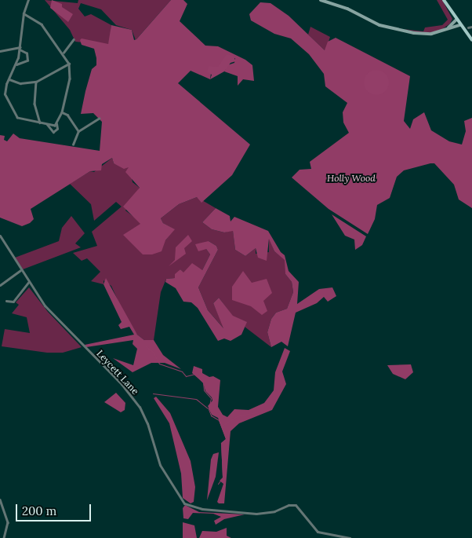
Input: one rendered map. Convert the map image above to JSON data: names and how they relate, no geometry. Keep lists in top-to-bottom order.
{
  "streets": {
    "street": ["Leycett Lane"]
  },
  "parks": ["Holly Wood"],
  "scale_bar": "200 m"
}
